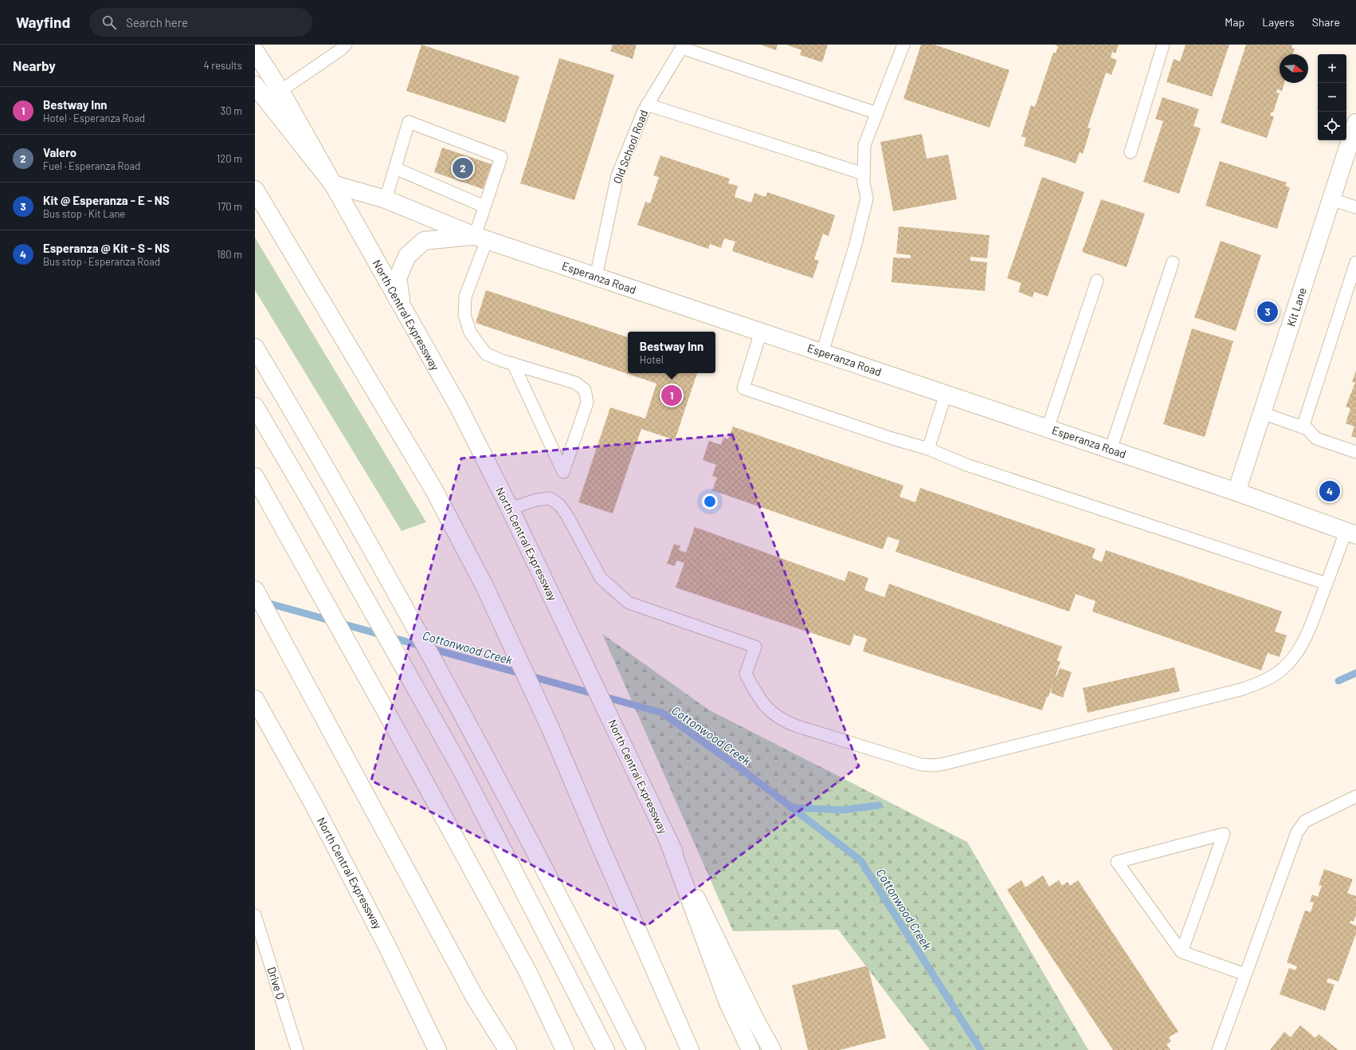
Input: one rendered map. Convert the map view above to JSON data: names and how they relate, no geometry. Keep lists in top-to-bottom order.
{
  "streets": {
    "main road": ["Esperanza Road", "Kit Lane", "North Central Expressway"],
    "lane": ["Old School Road", "Drive Q"]
  },
  "crossings": [
    ["Old School Road", "Esperanza Road"],
    ["Esperanza Road", "Kit Lane"],
    ["Esperanza Road", "North Central Expressway"]
  ],
  "water": ["Cottonwood Creek"],
  "north": "right",
  "page": {
    "header": "Wayfind",
    "search": "Search here",
    "nav": ["Map", "Layers", "Share"],
    "heading": ["Nearby", "4 results"],
    "map_buttons": ["+", "−"],
    "list": [
      {
        "mark": "1",
        "name": "Bestway Inn",
        "note": "Hotel · Esperanza Road",
        "value": "30 m"
      },
      {
        "mark": "2",
        "name": "Valero",
        "note": "Fuel · Esperanza Road",
        "value": "120 m"
      },
      {
        "mark": "3",
        "name": "Kit @ Esperanza - E - NS",
        "note": "Bus stop · Kit Lane",
        "value": "170 m"
      },
      {
        "mark": "4",
        "name": "Esperanza @ Kit - S - NS",
        "note": "Bus stop · Esperanza Road",
        "value": "180 m"
      }
    ],
    "pins": [
      "2",
      "3",
      "1",
      "4"
    ],
    "popup": ["Bestway Inn", "Hotel"]
  }
}
